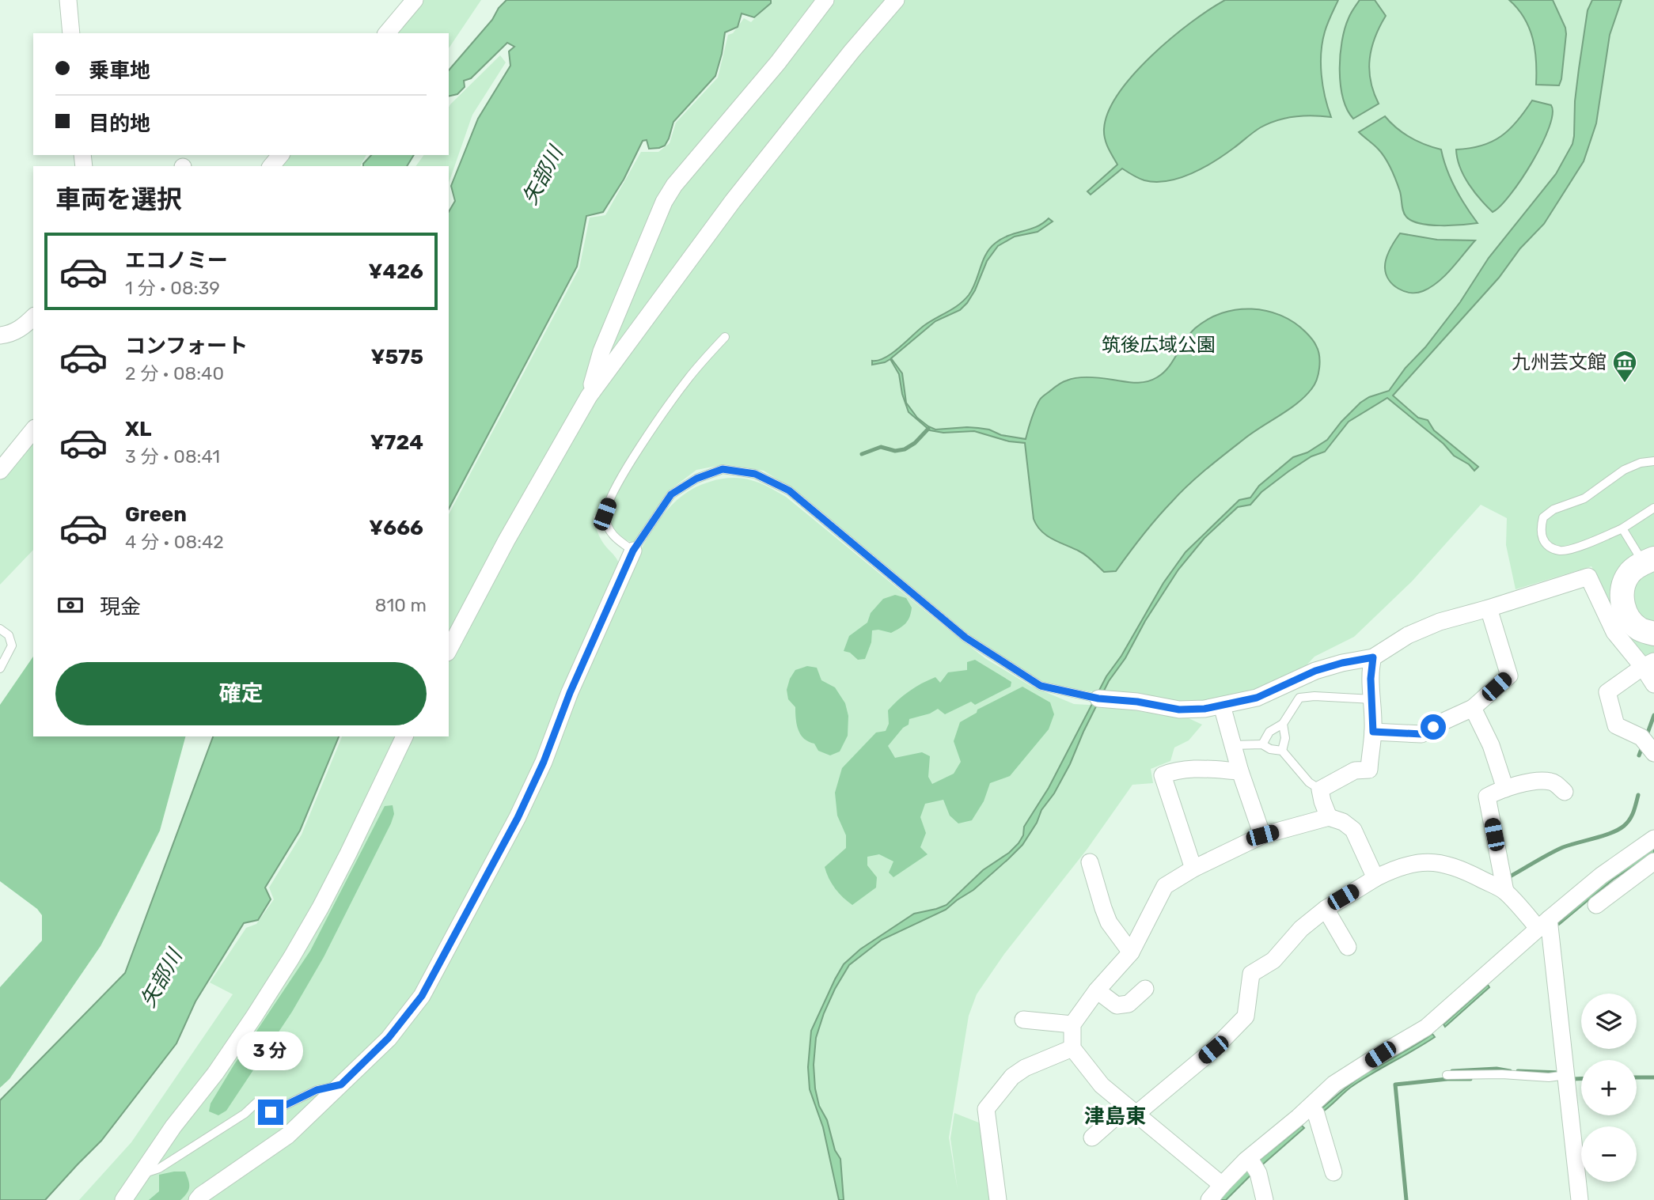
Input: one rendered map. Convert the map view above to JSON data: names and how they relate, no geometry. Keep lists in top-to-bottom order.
{
  "districts": ["津島東"],
  "water": ["矢部川"],
  "parks": ["筑後広域公園"],
  "places": {
    "museum": ["九州芸文館"]
  },
  "page": {
    "banner": ["乗車地", "目的地"],
    "heading": "車両を選択",
    "list": [
      {
        "name": "エコノミー",
        "note": "1 分 · 08:39",
        "value": "¥426"
      },
      {
        "name": "コンフォート",
        "note": "2 分 · 08:40",
        "value": "¥575"
      },
      {
        "name": "XL",
        "note": "3 分 · 08:41",
        "value": "¥724"
      },
      {
        "name": "Green",
        "note": "4 分 · 08:42",
        "value": "¥666"
      }
    ],
    "pay": ["現金", "810 m"],
    "buttons": "確定",
    "map_buttons": ["+", "−"],
    "bubble": "3 分"
  }
}
